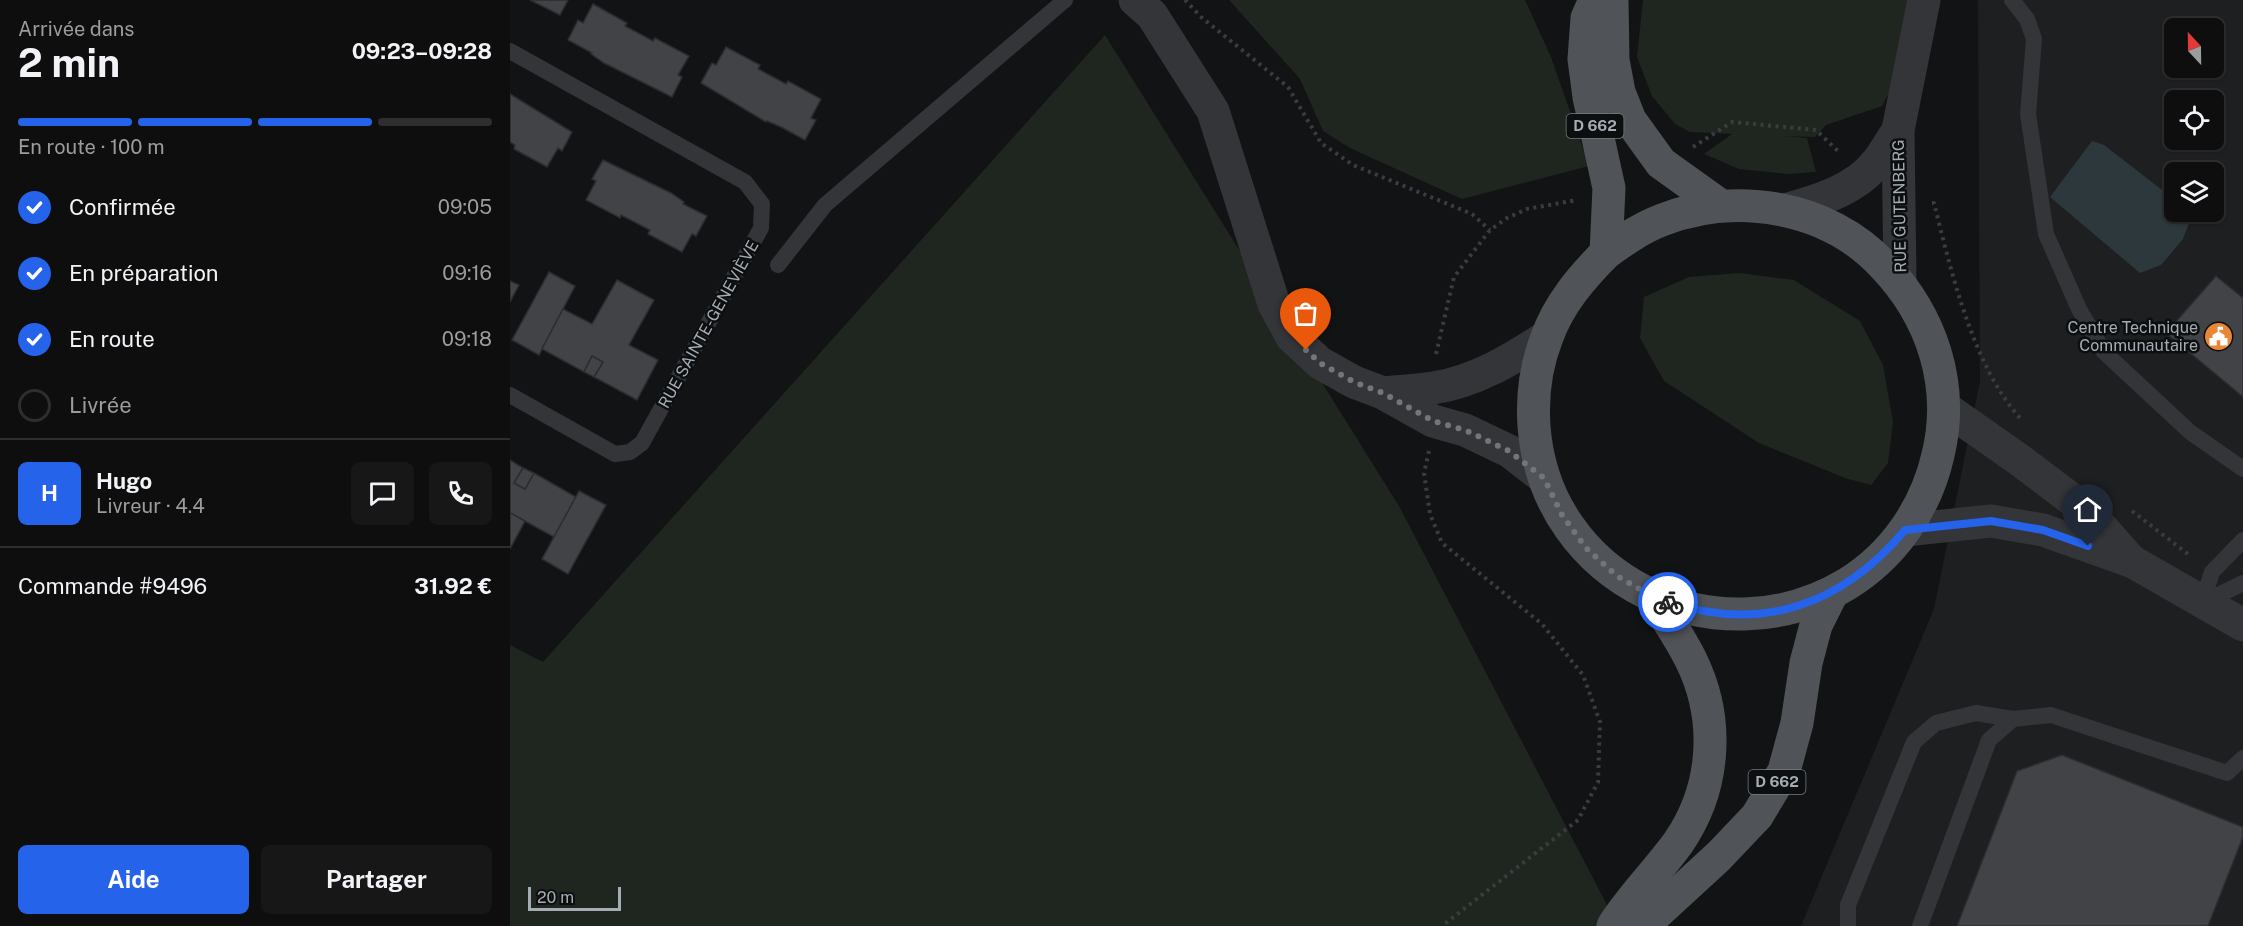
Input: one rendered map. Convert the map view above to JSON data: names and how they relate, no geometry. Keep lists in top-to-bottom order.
{
  "streets": {
    "main road": ["D 662"],
    "street": ["RUE GUTENBERG"],
    "lane": ["RUE SAINTE-GENEVIÈVE"]
  },
  "places": {
    "public building": ["Centre Technique Communautaire"]
  },
  "scale_bar": "20 m",
  "north": "top",
  "page": {
    "heading": ["2 min", "Arrivée dans", "09:23–09:28"],
    "panel": [
      "Hugo",
      "Livreur · 4.4",
      "Commande #9496",
      "31.92 €"
    ],
    "bar": "En route · 100 m",
    "list": [
      ["Confirmée", "09:05"],
      ["En préparation", "09:16"],
      ["En route", "09:18"],
      "Livrée"
    ],
    "round": "H",
    "buttons": ["Aide", "Partager"],
    "scale": "20 m"
  }
}
